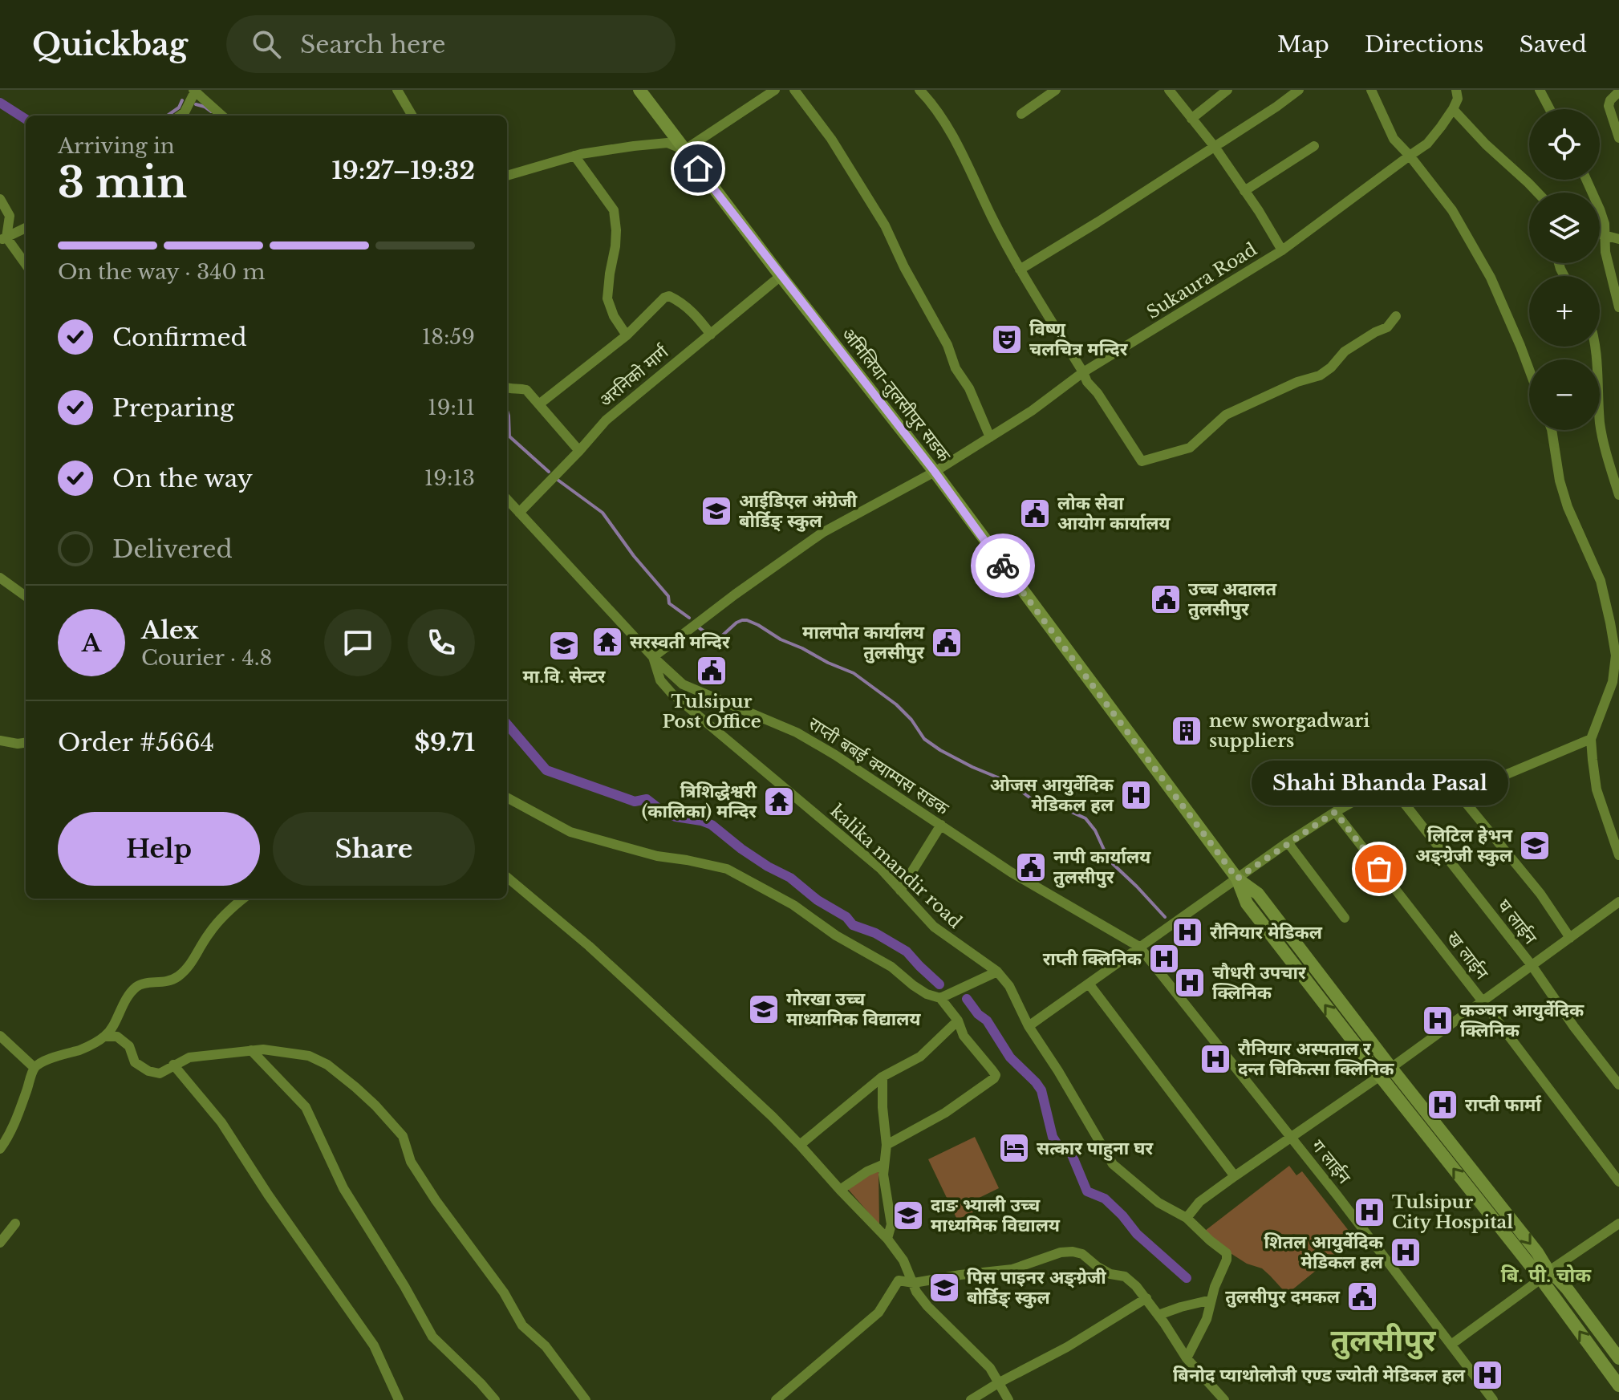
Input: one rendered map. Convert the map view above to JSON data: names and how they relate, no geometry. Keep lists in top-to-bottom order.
{
  "streets": {
    "main road": ["अमिलिया-तुलसीपुर सडक"],
    "street": [
      "Sukaura Road",
      "अरनिको मार्ग",
      "राप्ती बबई क्याम्पस सडक",
      "kalika mandir road",
      "घ लाईन",
      "ख लाईन",
      "ग लाईन"
    ]
  },
  "crossings": [
    ["Sukaura Road", "अमिलिया-तुलसीपुर सडक"],
    ["Sukaura Road", "राप्ती बबई क्याम्पस सडक"],
    ["Sukaura Road", "kalika mandir road"],
    ["अरनिको मार्ग", "अमिलिया-तुलसीपुर सडक"],
    ["अरनिको मार्ग", "राप्ती बबई क्याम्पस सडक"],
    ["राप्ती बबई क्याम्पस सडक", "kalika mandir road"],
    ["राप्ती बबई क्याम्पस सडक", "ग लाईन"]
  ],
  "districts": ["बि. पी. चोक", "तुलसीपुर"],
  "places": {
    "theatre": ["विष्णु चलचित्र मन्दिर"],
    "school or university": [
      "आईडिएल अंग्रेजी बोर्डिङ् स्कुल",
      "मा.वि. सेन्टर",
      "लिटिल हेभन अङ्‍ग्रेजी स्कुल",
      "गोरखा उच्च माध्यामिक विद्यालय",
      "दाङ भ्याली उच्च माध्यमिक विद्यालय",
      "पिस पाइनर अङ्‍ग्रेजी बोर्डिङ् स्कुल"
    ],
    "public building": [
      "लोक सेवा आयोग कार्यालय",
      "उच्च अदालत तुलसीपुर",
      "मालपोत कार्यालय तुलसीपुर",
      "Tulsipur Post Office",
      "नापी कार्यालय तुलसीपुर",
      "तुलसीपुर दमकल"
    ],
    "temple": ["सरस्वती मन्दिर", "त्रिशिद्धेश्वरी (कालिका) मन्दिर"],
    "building": ["new sworgadwari suppliers"],
    "hospital": [
      "ओजस आयुर्वेदिक मेडिकल हल",
      "रौनियार मेडिकल",
      "राप्ती क्लिनिक",
      "चौधरी उपचार क्लिनिक",
      "कञ्चन आयुर्वेदिक क्लिनिक",
      "रौनियार अस्पताल र दन्त चिकित्सा क्लिनिक",
      "राप्ती फार्मा",
      "Tulsipur City Hospital",
      "शितल आयुर्वेदिक मेडिकल हल",
      "बिनोद प्याथोलोजी एण्ड ज्योती मेडिकल हल"
    ],
    "other": ["Shahi Bhanda Pasal"],
    "hotel": ["सत्कार पाहुना घर"]
  },
  "page": {
    "header": "Quickbag",
    "search": "Search here",
    "nav": ["Map", "Directions", "Saved"],
    "map_buttons": ["+", "−"],
    "heading": ["3 min", "Arriving in", "19:27–19:32"],
    "panel": [
      "Alex",
      "Courier · 4.8",
      "Order #5664",
      "$9.71"
    ],
    "bar": "On the way · 340 m",
    "list": [
      ["Confirmed", "18:59"],
      ["Preparing", "19:11"],
      ["On the way", "19:13"],
      "Delivered"
    ],
    "round": "A",
    "bubble": "Shahi Bhanda Pasal",
    "buttons": ["Help", "Share"]
  }
}
